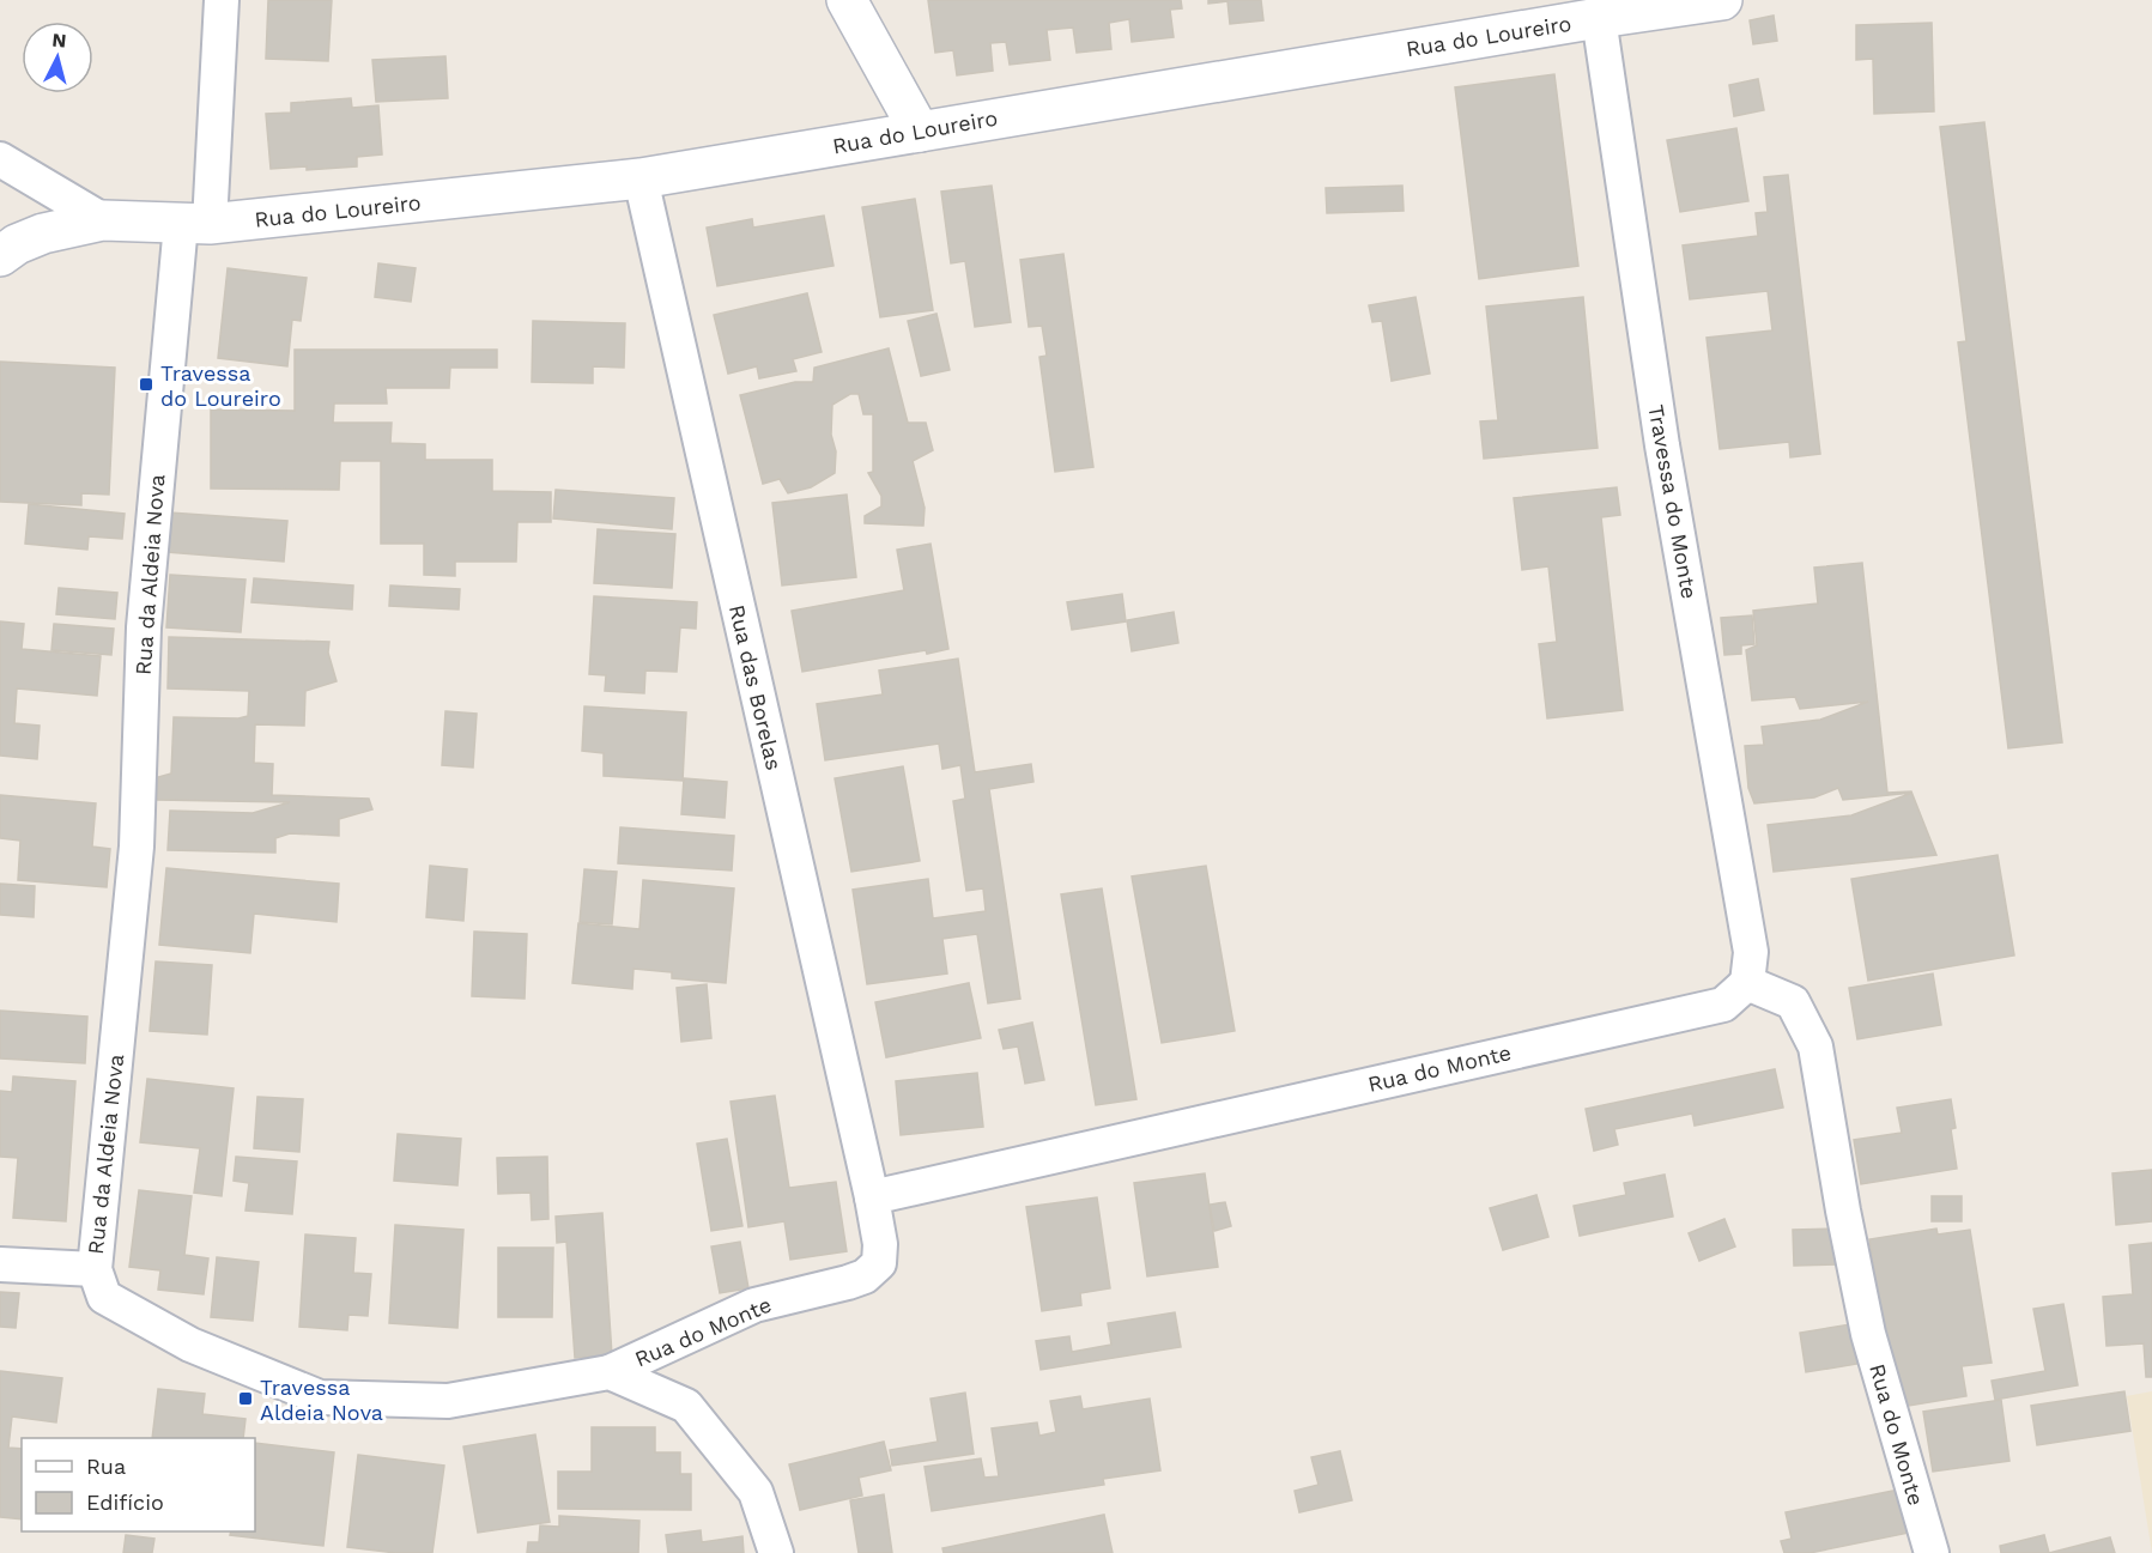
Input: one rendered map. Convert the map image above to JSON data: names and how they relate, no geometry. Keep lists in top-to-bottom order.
{
  "streets": {
    "main road": ["Rua do Loureiro"],
    "street": [
      "Travessa do Monte",
      "Rua da Aldeia Nova",
      "Rua das Borelas",
      "Rua do Monte"
    ]
  },
  "crossings": [
    ["Rua do Loureiro", "Travessa do Monte"],
    ["Rua do Loureiro", "Rua da Aldeia Nova"],
    ["Rua do Loureiro", "Rua das Borelas"],
    ["Travessa do Monte", "Rua do Monte"],
    ["Rua da Aldeia Nova", "Rua do Monte"],
    ["Rua das Borelas", "Rua do Monte"]
  ],
  "places": {
    "transit": ["Travessa do Loureiro", "Travessa Aldeia Nova"]
  },
  "legend": ["Rua", "Edifício"],
  "north": "top"
}
